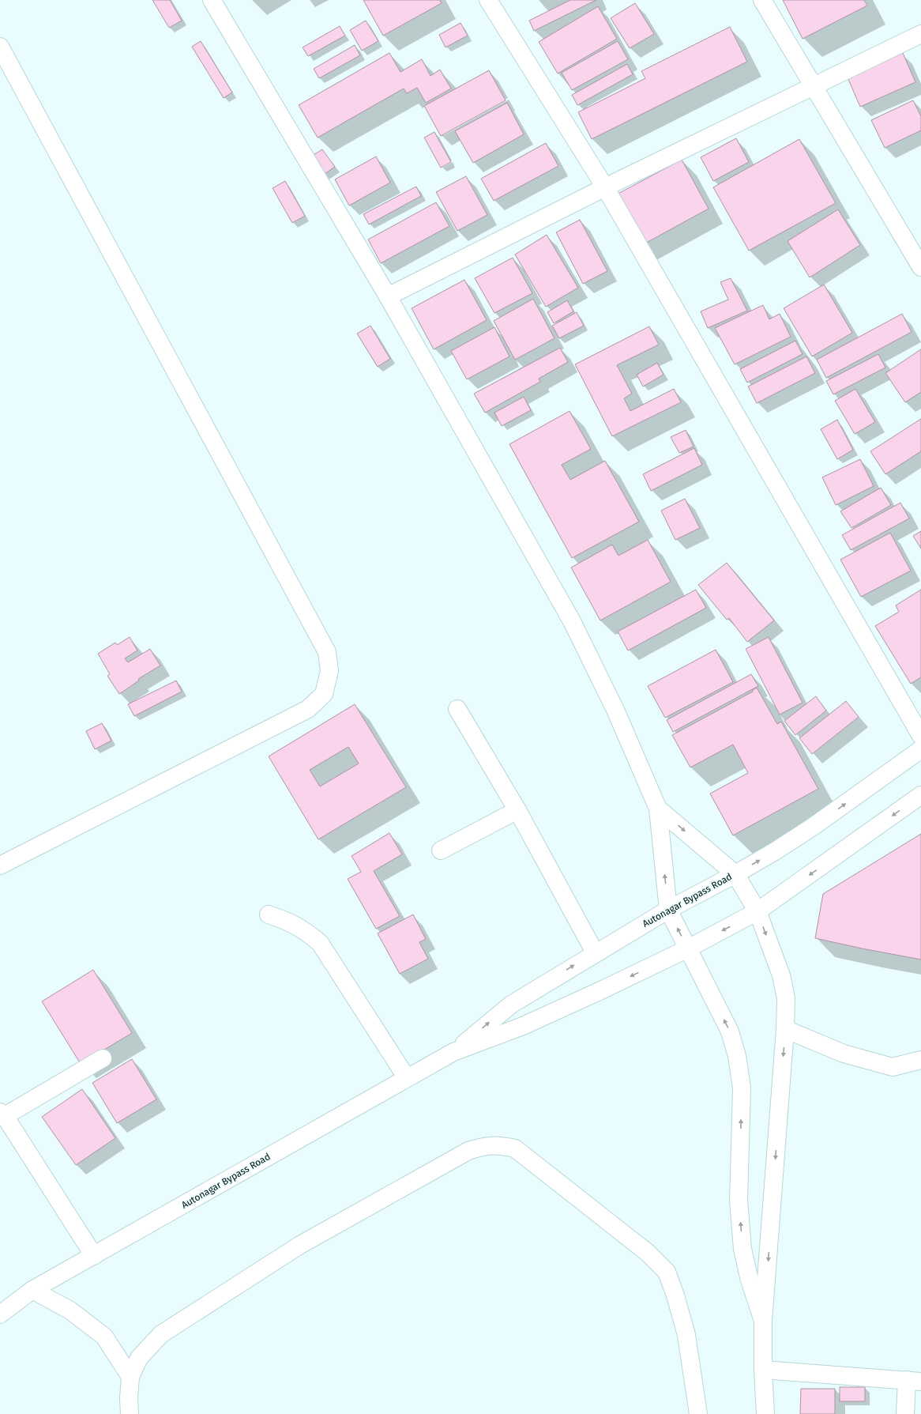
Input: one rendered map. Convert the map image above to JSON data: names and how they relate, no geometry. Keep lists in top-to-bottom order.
{
  "streets": {
    "street": ["Autonagar Bypass Road"]
  }
}
